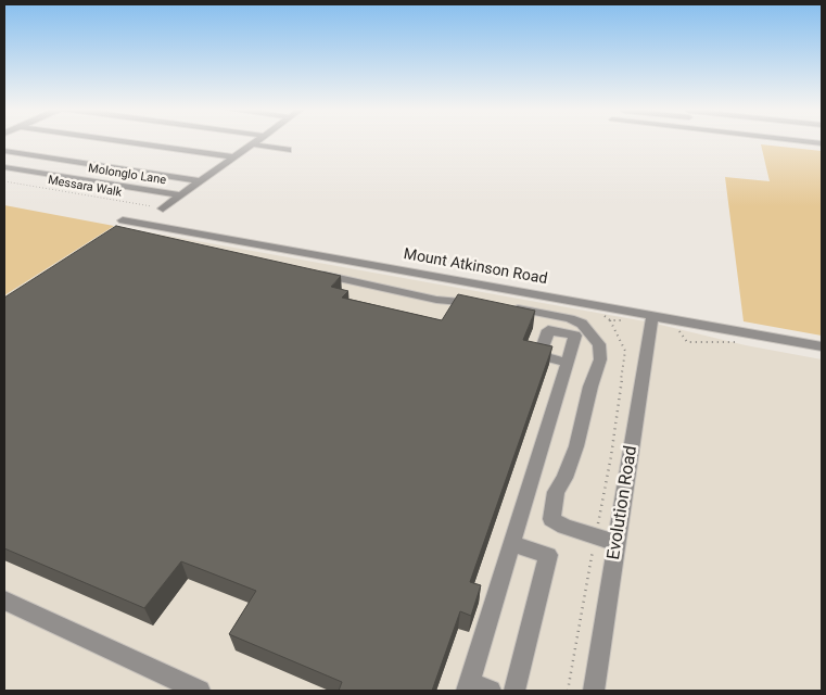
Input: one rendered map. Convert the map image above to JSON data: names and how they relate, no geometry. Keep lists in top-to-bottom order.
{
  "streets": {
    "street": ["Molonglo Lane", "Mount Atkinson Road", "Evolution Road"],
    "path": ["Messara Walk"]
  },
  "crossings": [
    ["Mount Atkinson Road", "Evolution Road"]
  ]
}
